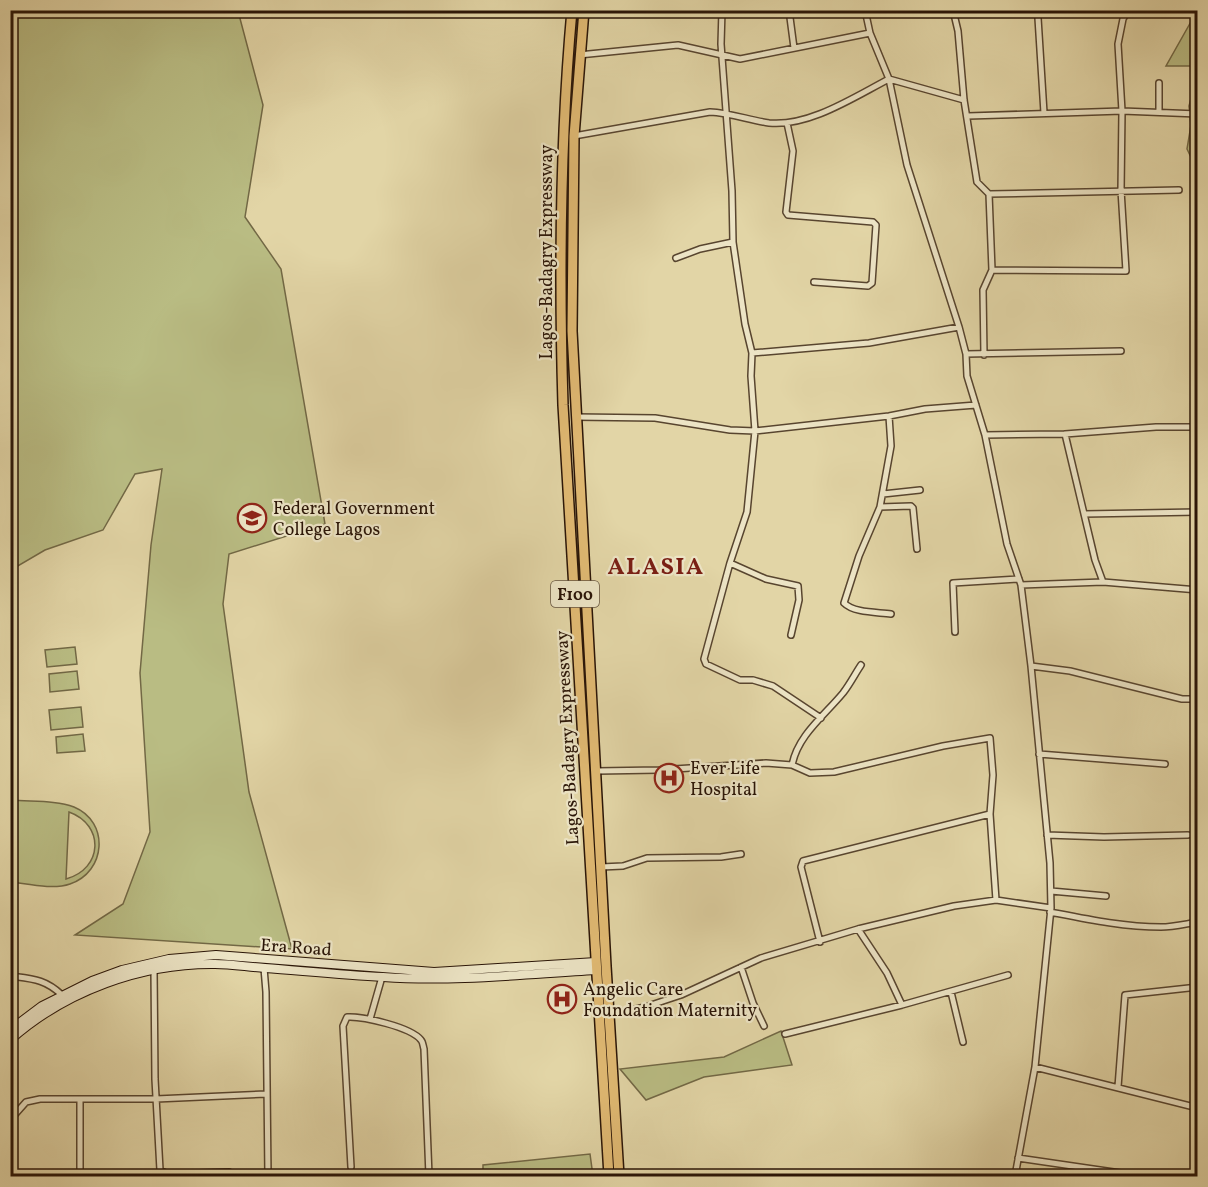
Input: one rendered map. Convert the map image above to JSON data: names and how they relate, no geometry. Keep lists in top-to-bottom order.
{
  "streets": {
    "highway": ["Lagos-Badagry Expressway", "F100"],
    "main road": ["Era Road"]
  },
  "crossings": [
    ["Lagos-Badagry Expressway", "Era Road"]
  ],
  "districts": ["ALASIA"],
  "places": {
    "school or university": ["Federal Government College Lagos"],
    "hospital": ["Ever Life Hospital", "Angelic Care Foundation Maternity"]
  }
}
